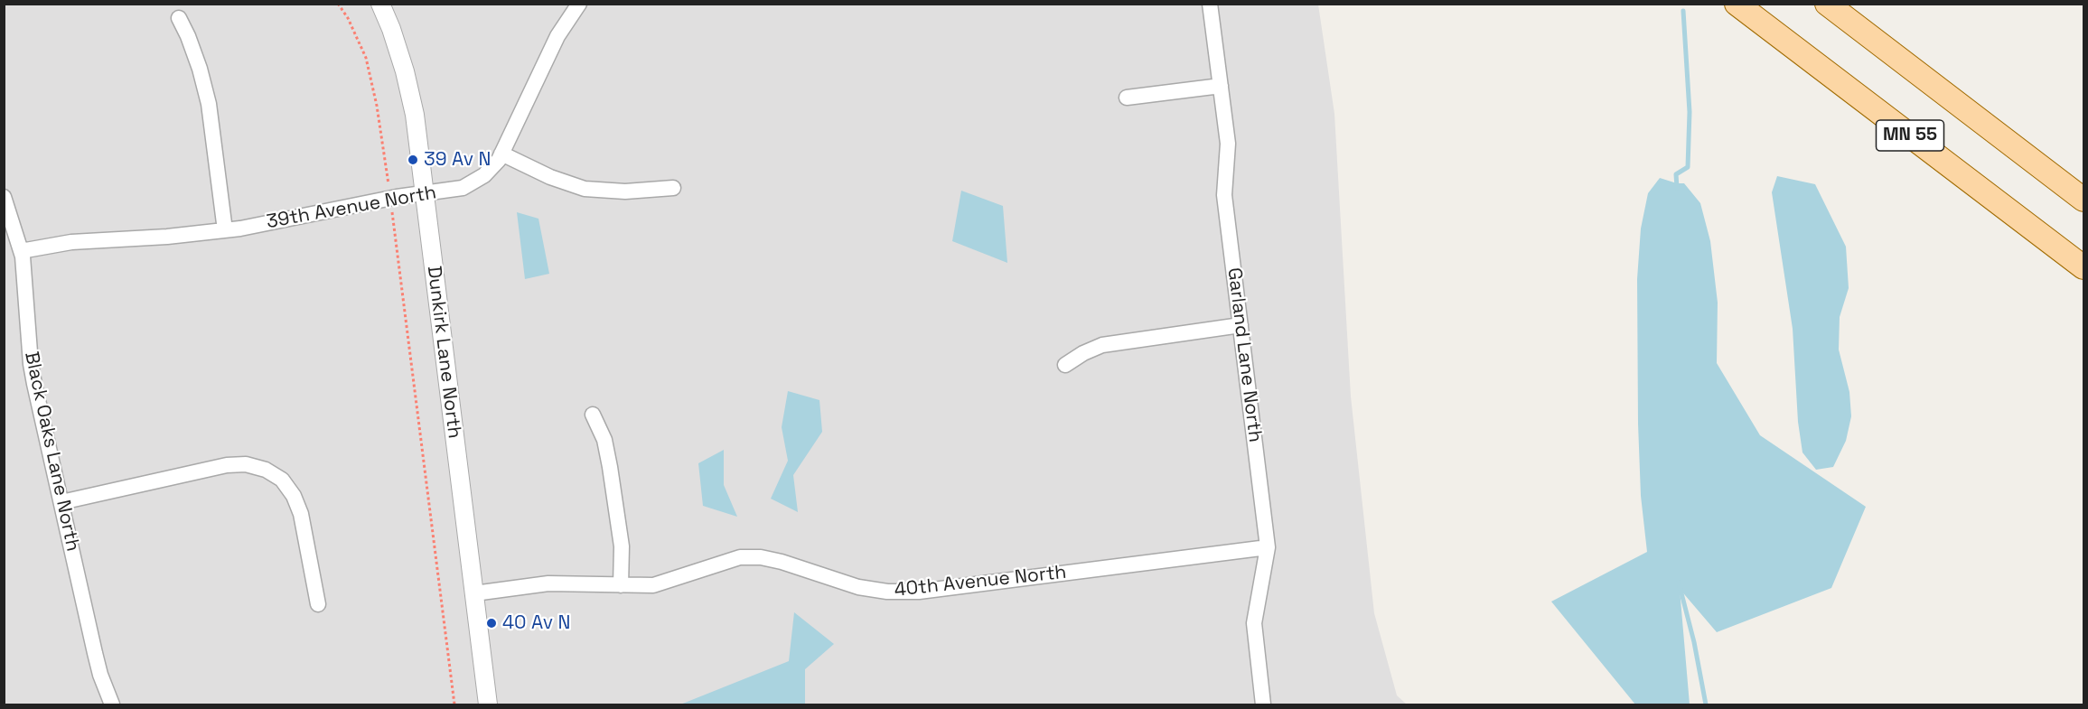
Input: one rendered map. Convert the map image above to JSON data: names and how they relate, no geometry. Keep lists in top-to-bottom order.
{
  "streets": {
    "main road": ["MN 55"],
    "street": [
      "39th Avenue North",
      "Dunkirk Lane North",
      "Garland Lane North",
      "Black Oaks Lane North",
      "40th Avenue North"
    ]
  },
  "crossings": [
    ["39th Avenue North", "Dunkirk Lane North"],
    ["39th Avenue North", "Black Oaks Lane North"],
    ["Dunkirk Lane North", "40th Avenue North"],
    ["Garland Lane North", "40th Avenue North"]
  ],
  "places": ["39 Av N", "40 Av N"]
}
